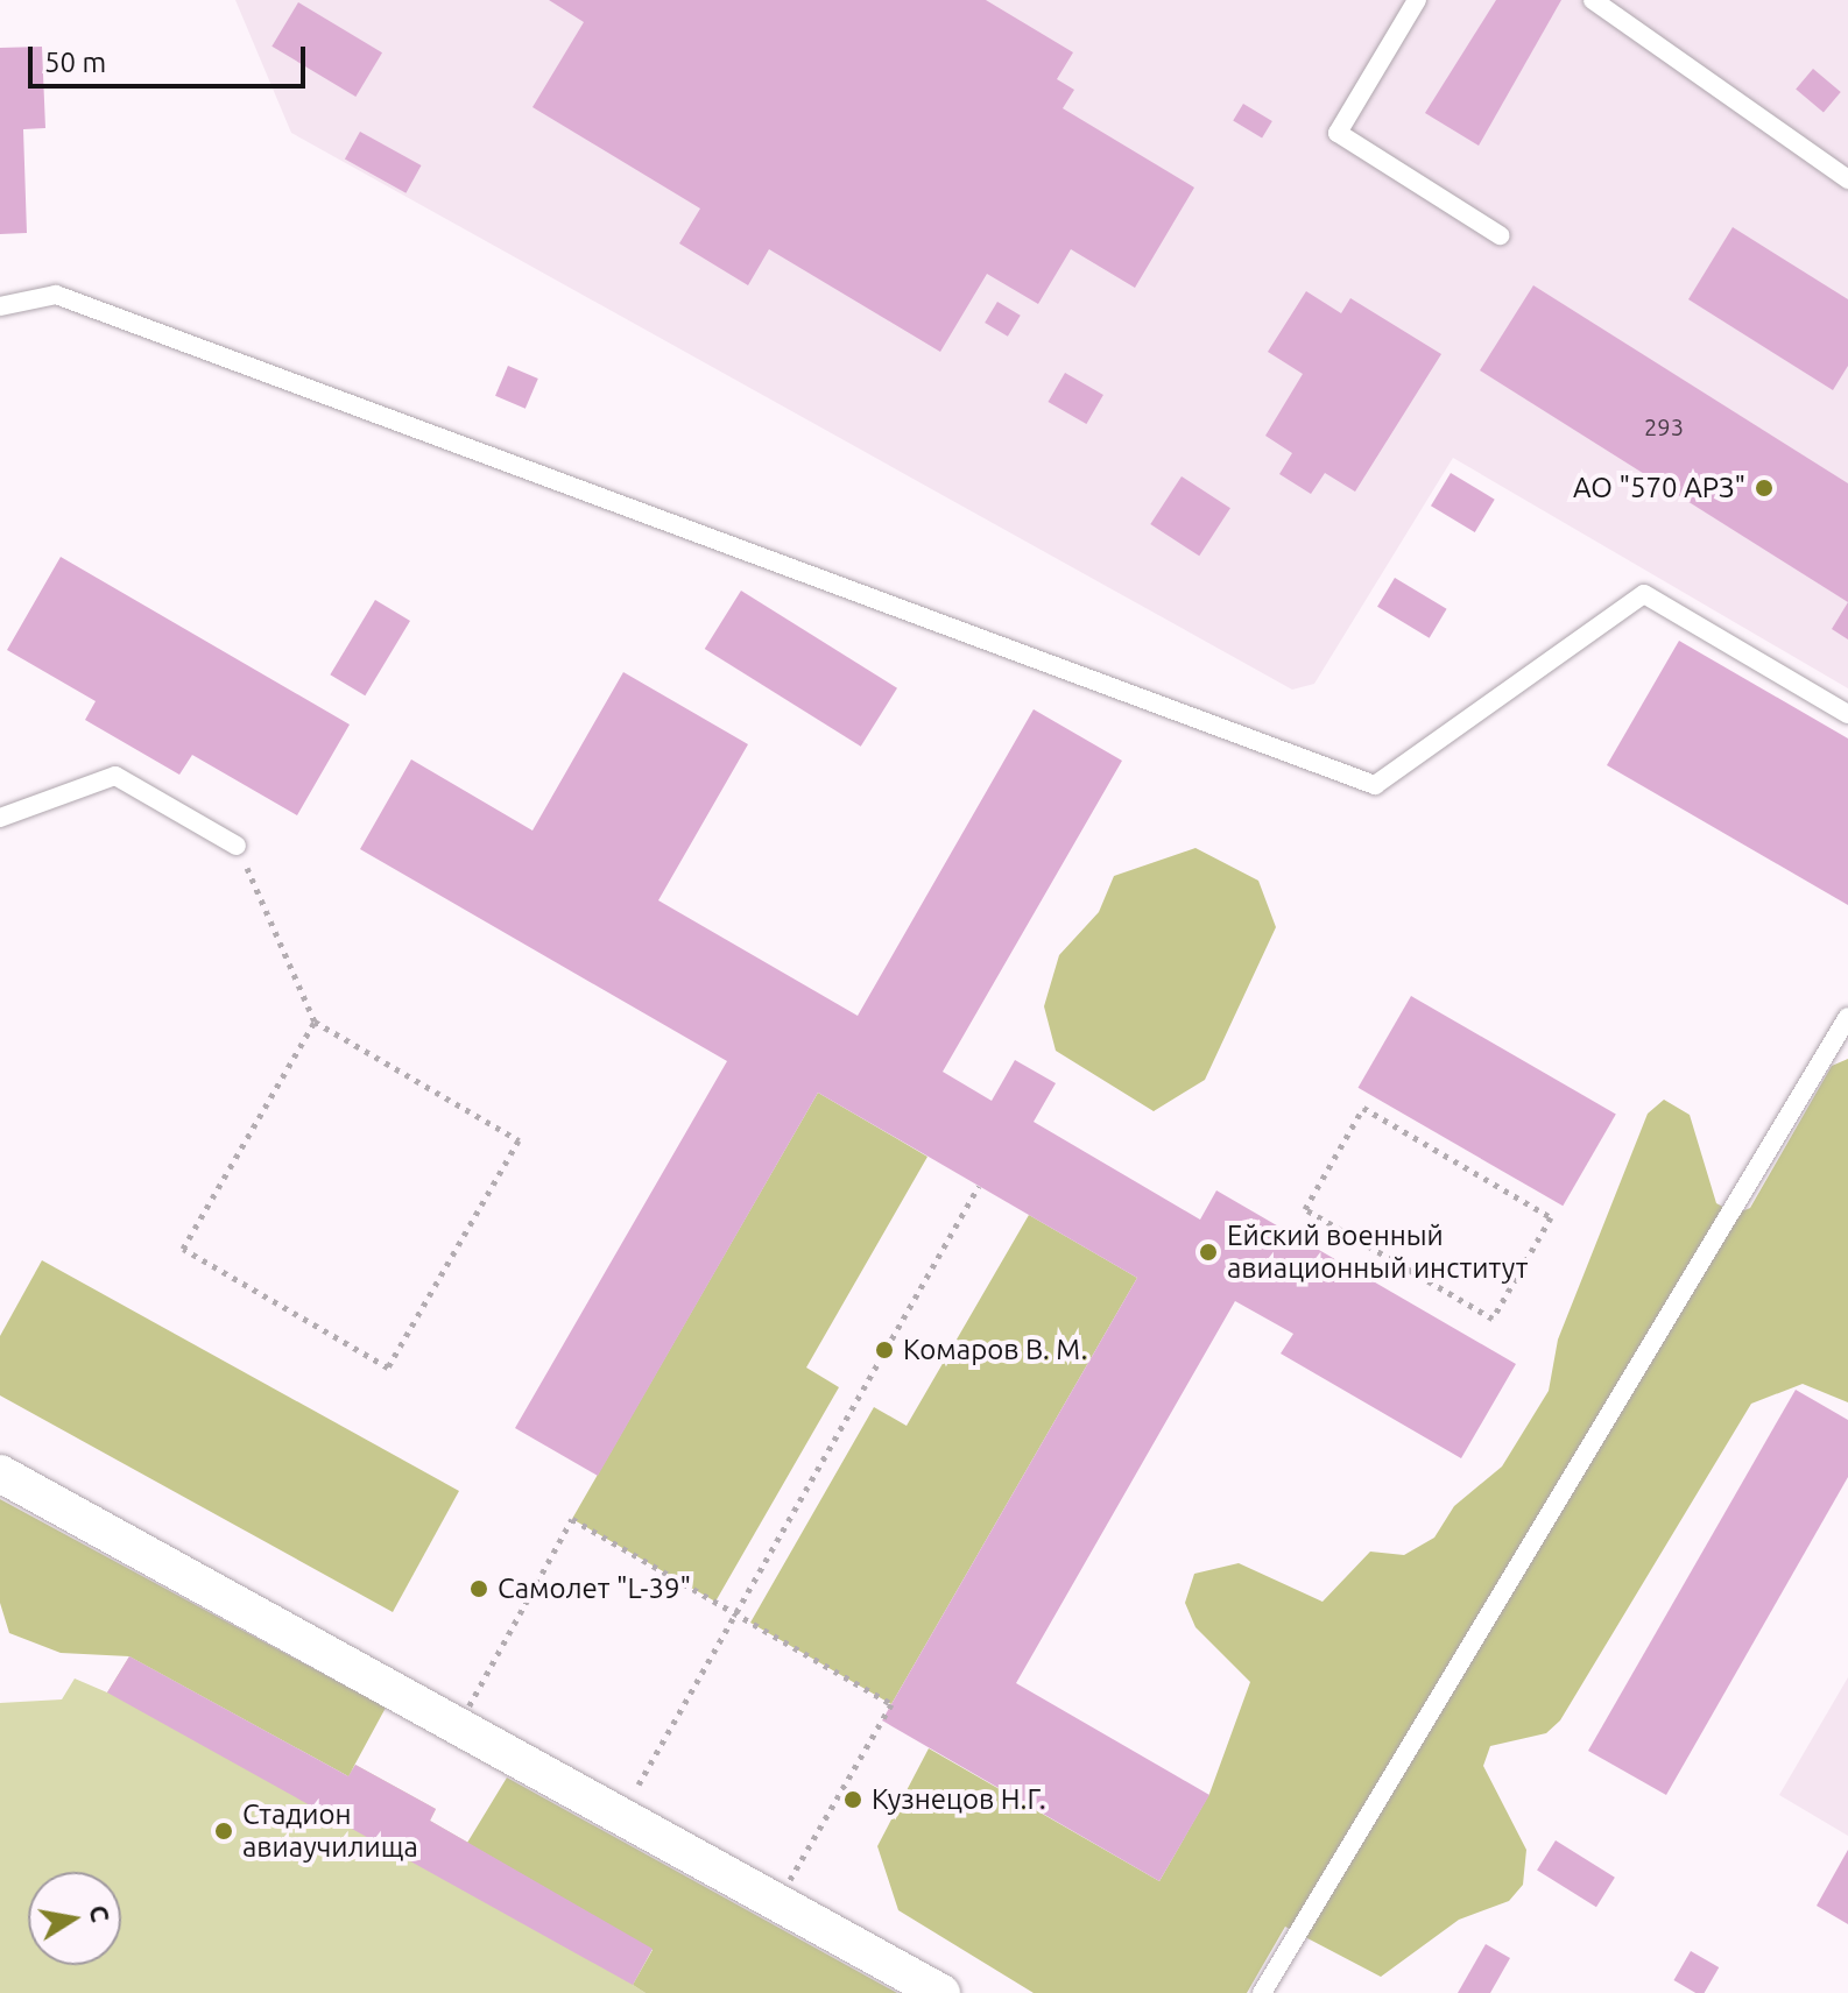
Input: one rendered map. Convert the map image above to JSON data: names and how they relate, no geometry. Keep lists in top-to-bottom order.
{
  "places": [
    "АО \"570 АРЗ\"",
    "Ейский военный авиационный институт",
    "Комаров В. М.",
    "Самолет \"L-39\"",
    "Кузнецов Н.Г.",
    "Стадион авиаучилища"
  ],
  "house_numbers": ["293"],
  "scale_bar": "50 m",
  "north": "right"
}
